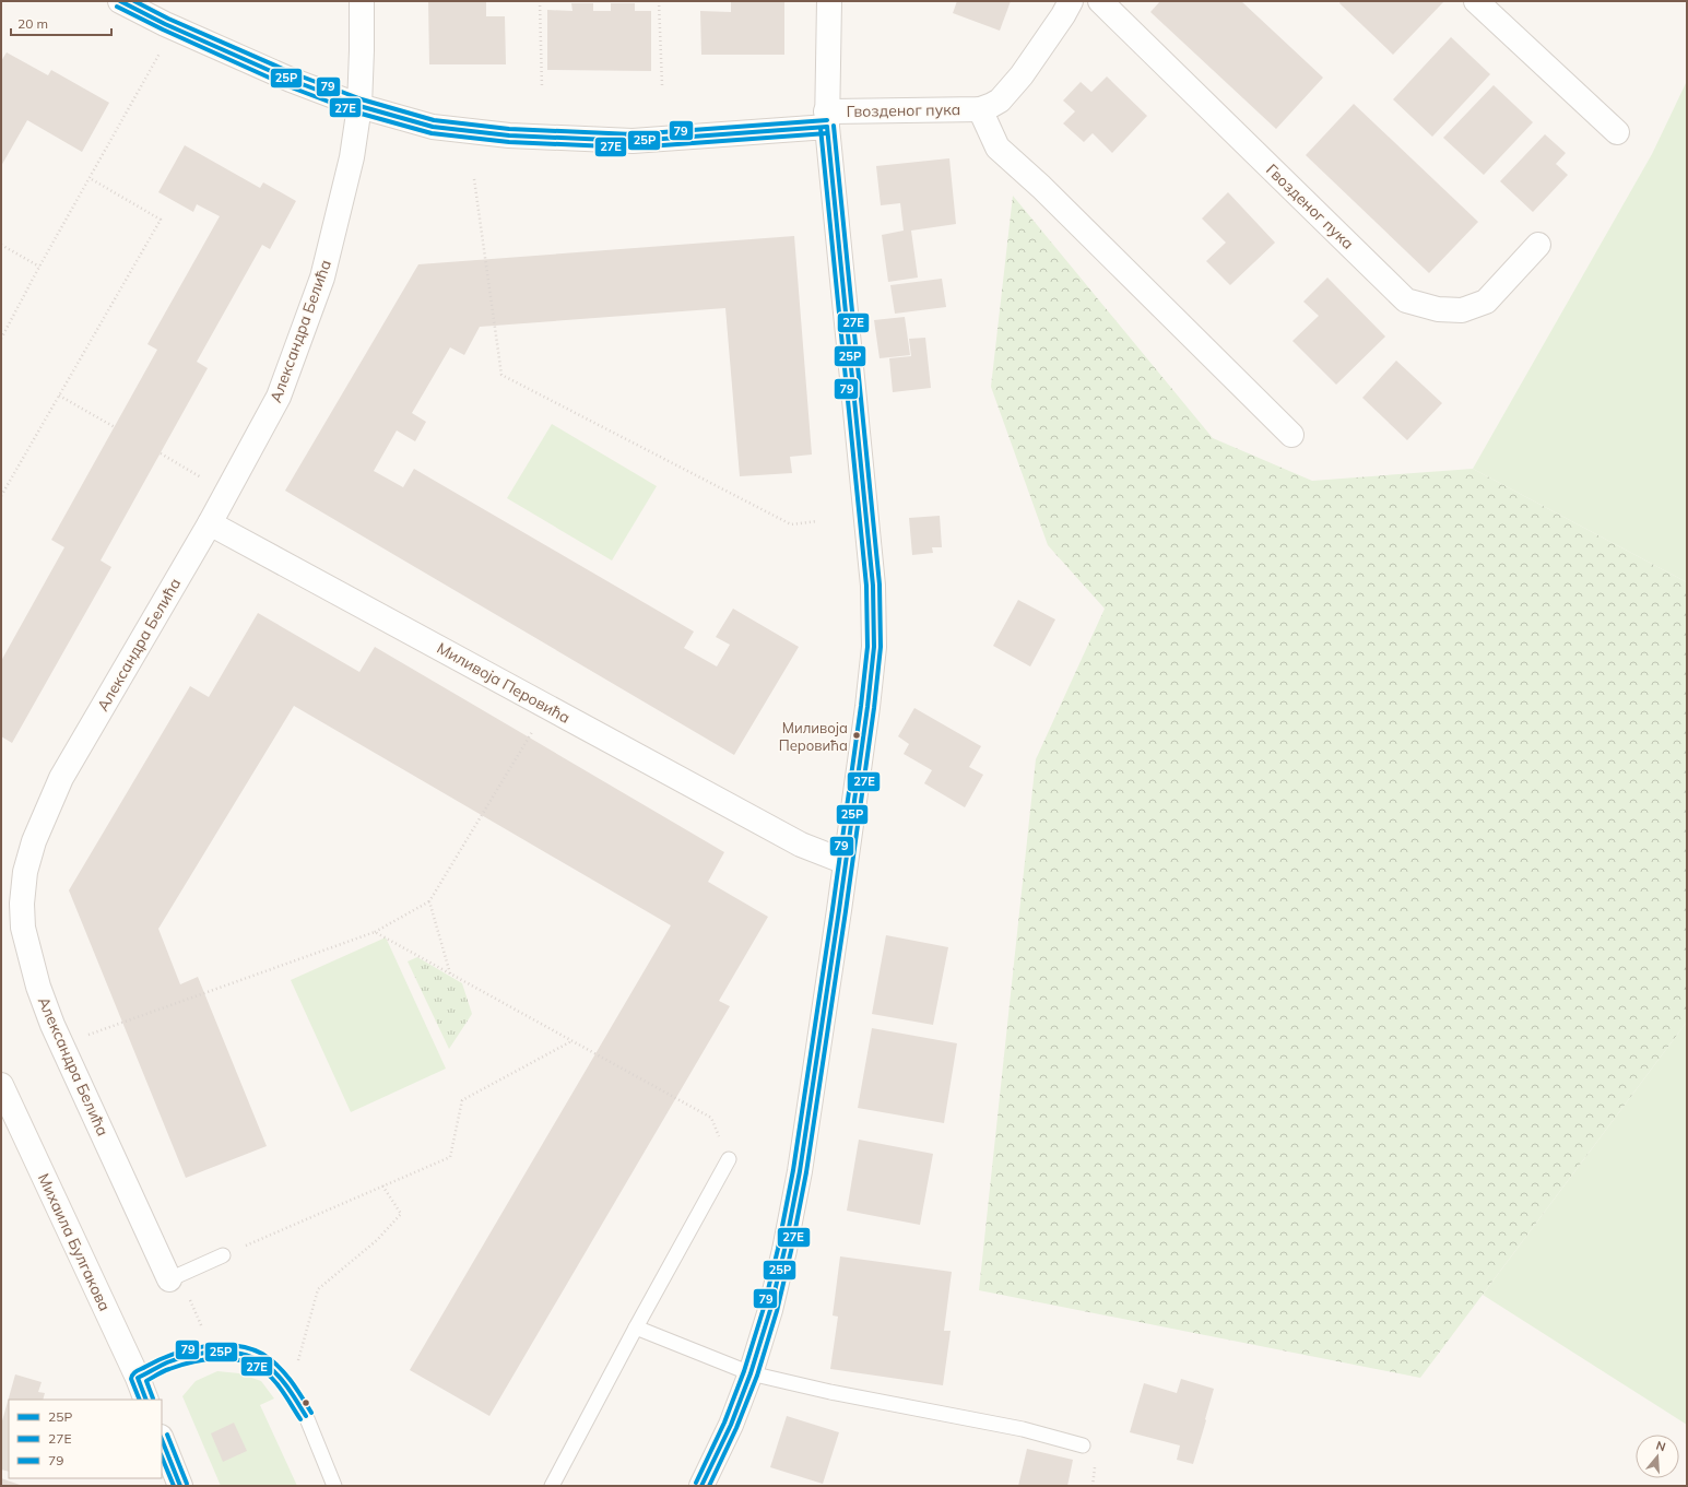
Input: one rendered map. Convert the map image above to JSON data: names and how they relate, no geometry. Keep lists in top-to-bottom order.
{
  "streets": {
    "street": [
      "Гвозденог пука",
      "Александра Белића",
      "Миливоја Перовића",
      "Михаила Булгакова"
    ]
  },
  "crossings": [
    ["Гвозденог пука", "Александра Белића"],
    ["Александра Белића", "Миливоја Перовића"]
  ],
  "places": ["Миливоја Перовића"],
  "lines": ["transit line 25P", "transit line 79", "transit line 27E"],
  "legend": ["25P", "27E", "79"],
  "scale_bar": "20 m",
  "north": "top"
}
